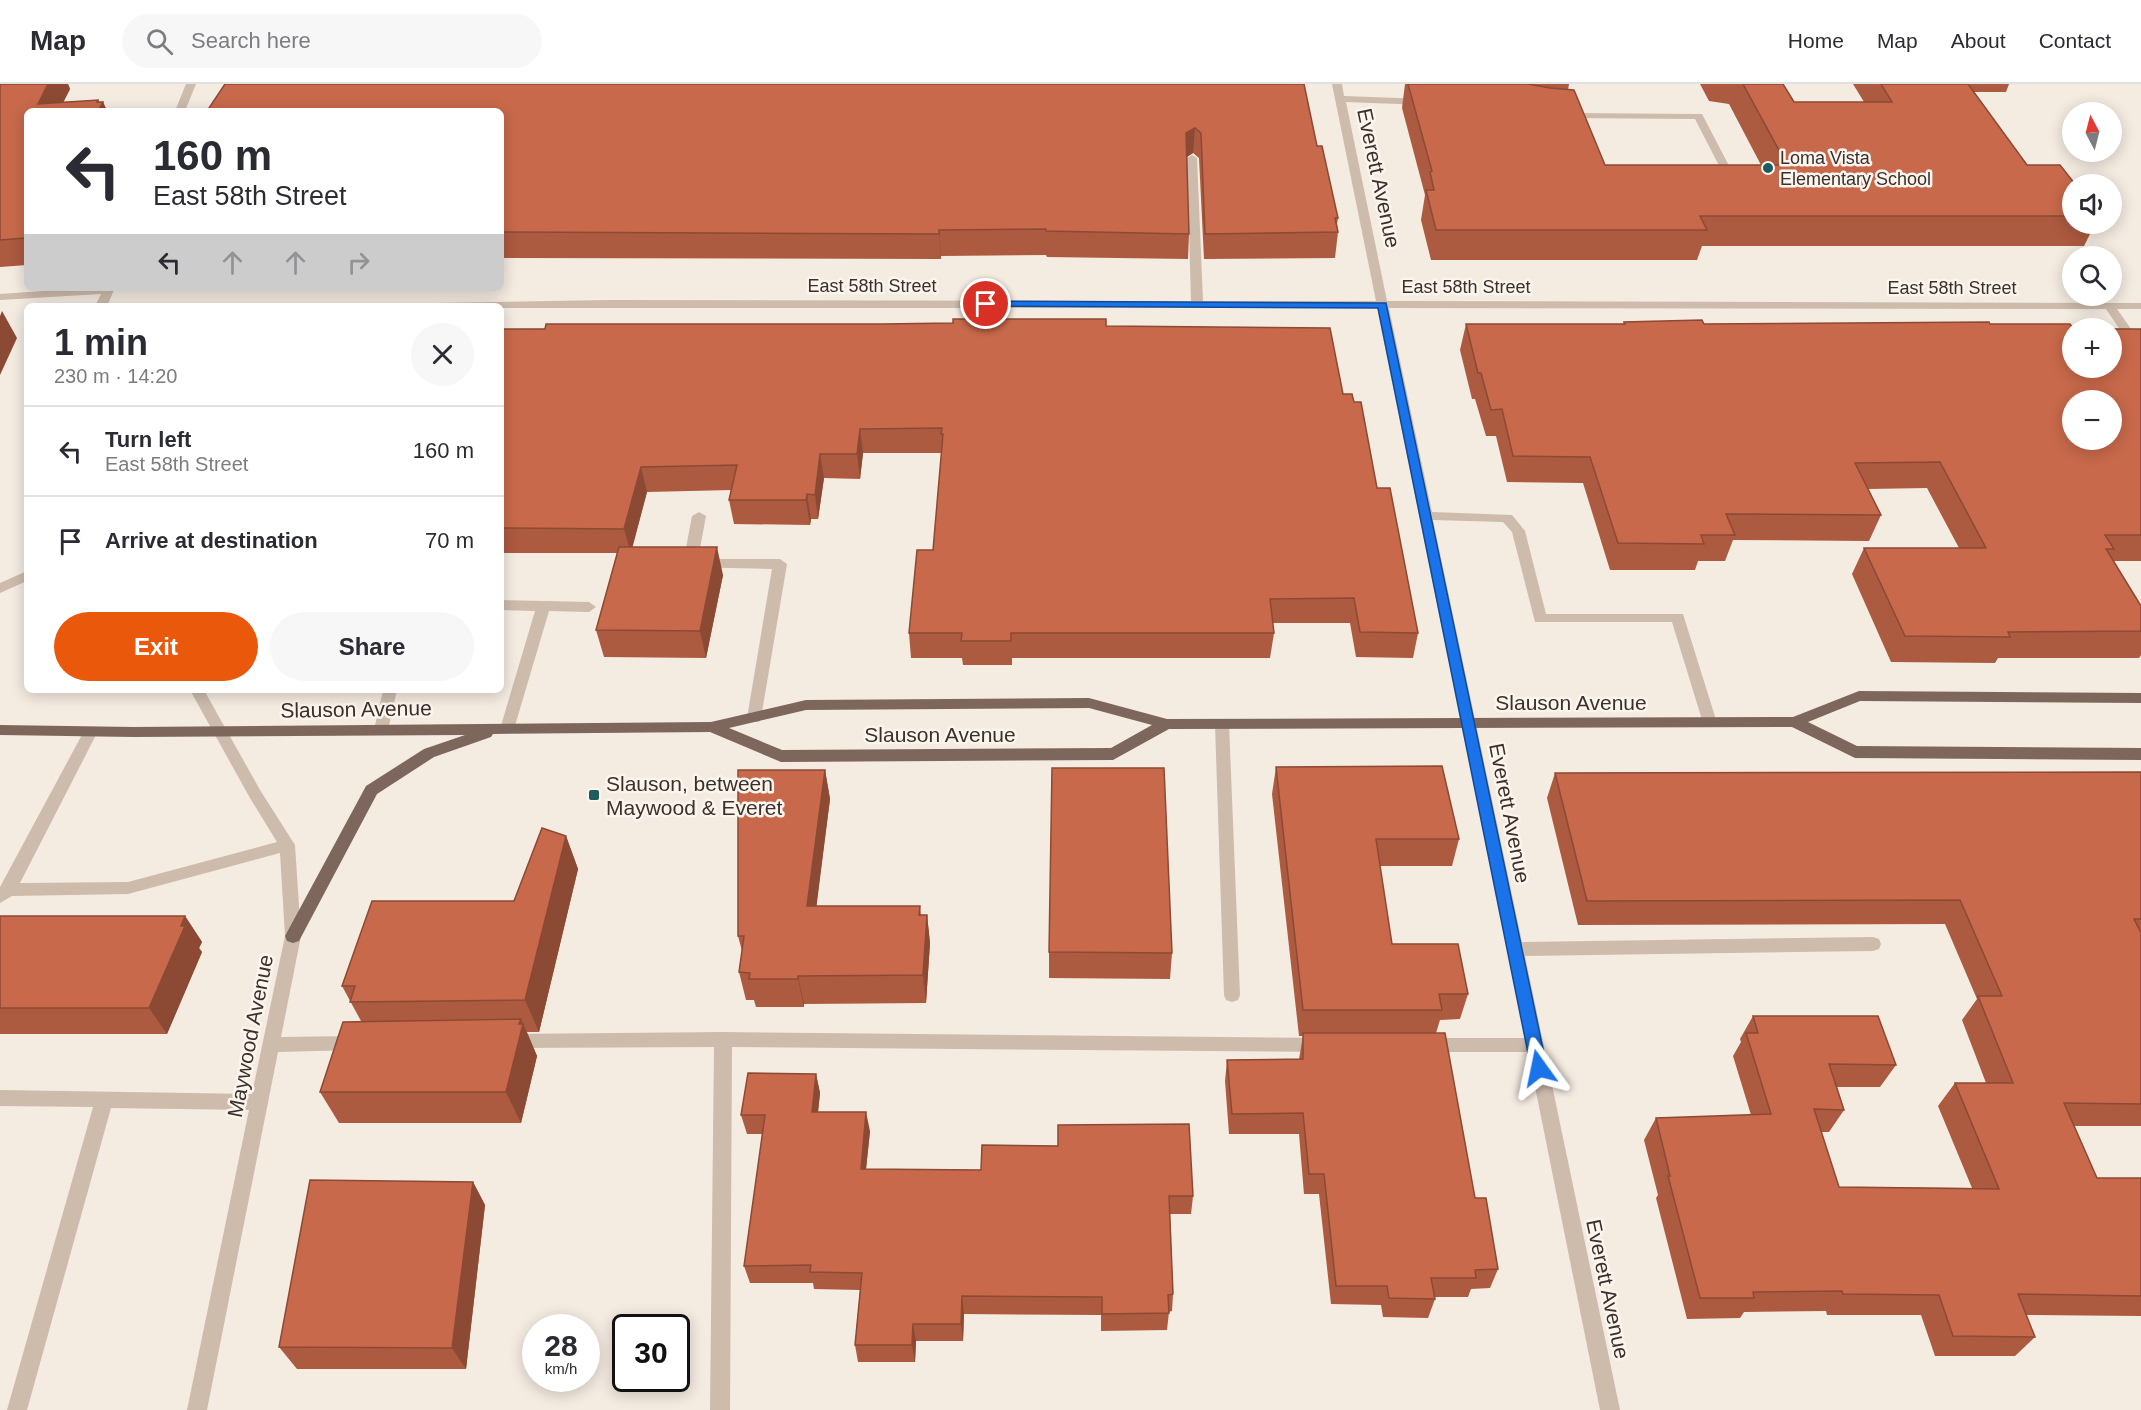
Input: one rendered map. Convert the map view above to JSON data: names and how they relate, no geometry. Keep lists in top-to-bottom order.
{
  "streets": {
    "main road": ["Slauson Avenue"],
    "street": ["Everett Avenue", "East 58th Street", "Maywood Avenue"]
  },
  "crossings": [
    ["Everett Avenue", "East 58th Street"],
    ["Everett Avenue", "Slauson Avenue"],
    ["Slauson Avenue", "Maywood Avenue"]
  ],
  "places": {
    "other": ["Loma Vista Elementary School"],
    "transit": ["Slauson, between Maywood & Everet"]
  },
  "north": "top",
  "page": {
    "header": "Map",
    "search": "Search here",
    "nav": [
      "Home",
      "Map",
      "About",
      "Contact"
    ],
    "map_buttons": ["+", "−"],
    "turn": ["160 m", "East 58th Street"],
    "heading": ["1 min", "230 m · 14:20"],
    "list": [
      {
        "name": "Turn left",
        "note": "East 58th Street",
        "value": "160 m"
      },
      {
        "name": "Arrive at destination",
        "value": "70 m"
      }
    ],
    "buttons": ["Exit", "Share"],
    "speed": "28 km/h",
    "limit": "30"
  }
}
